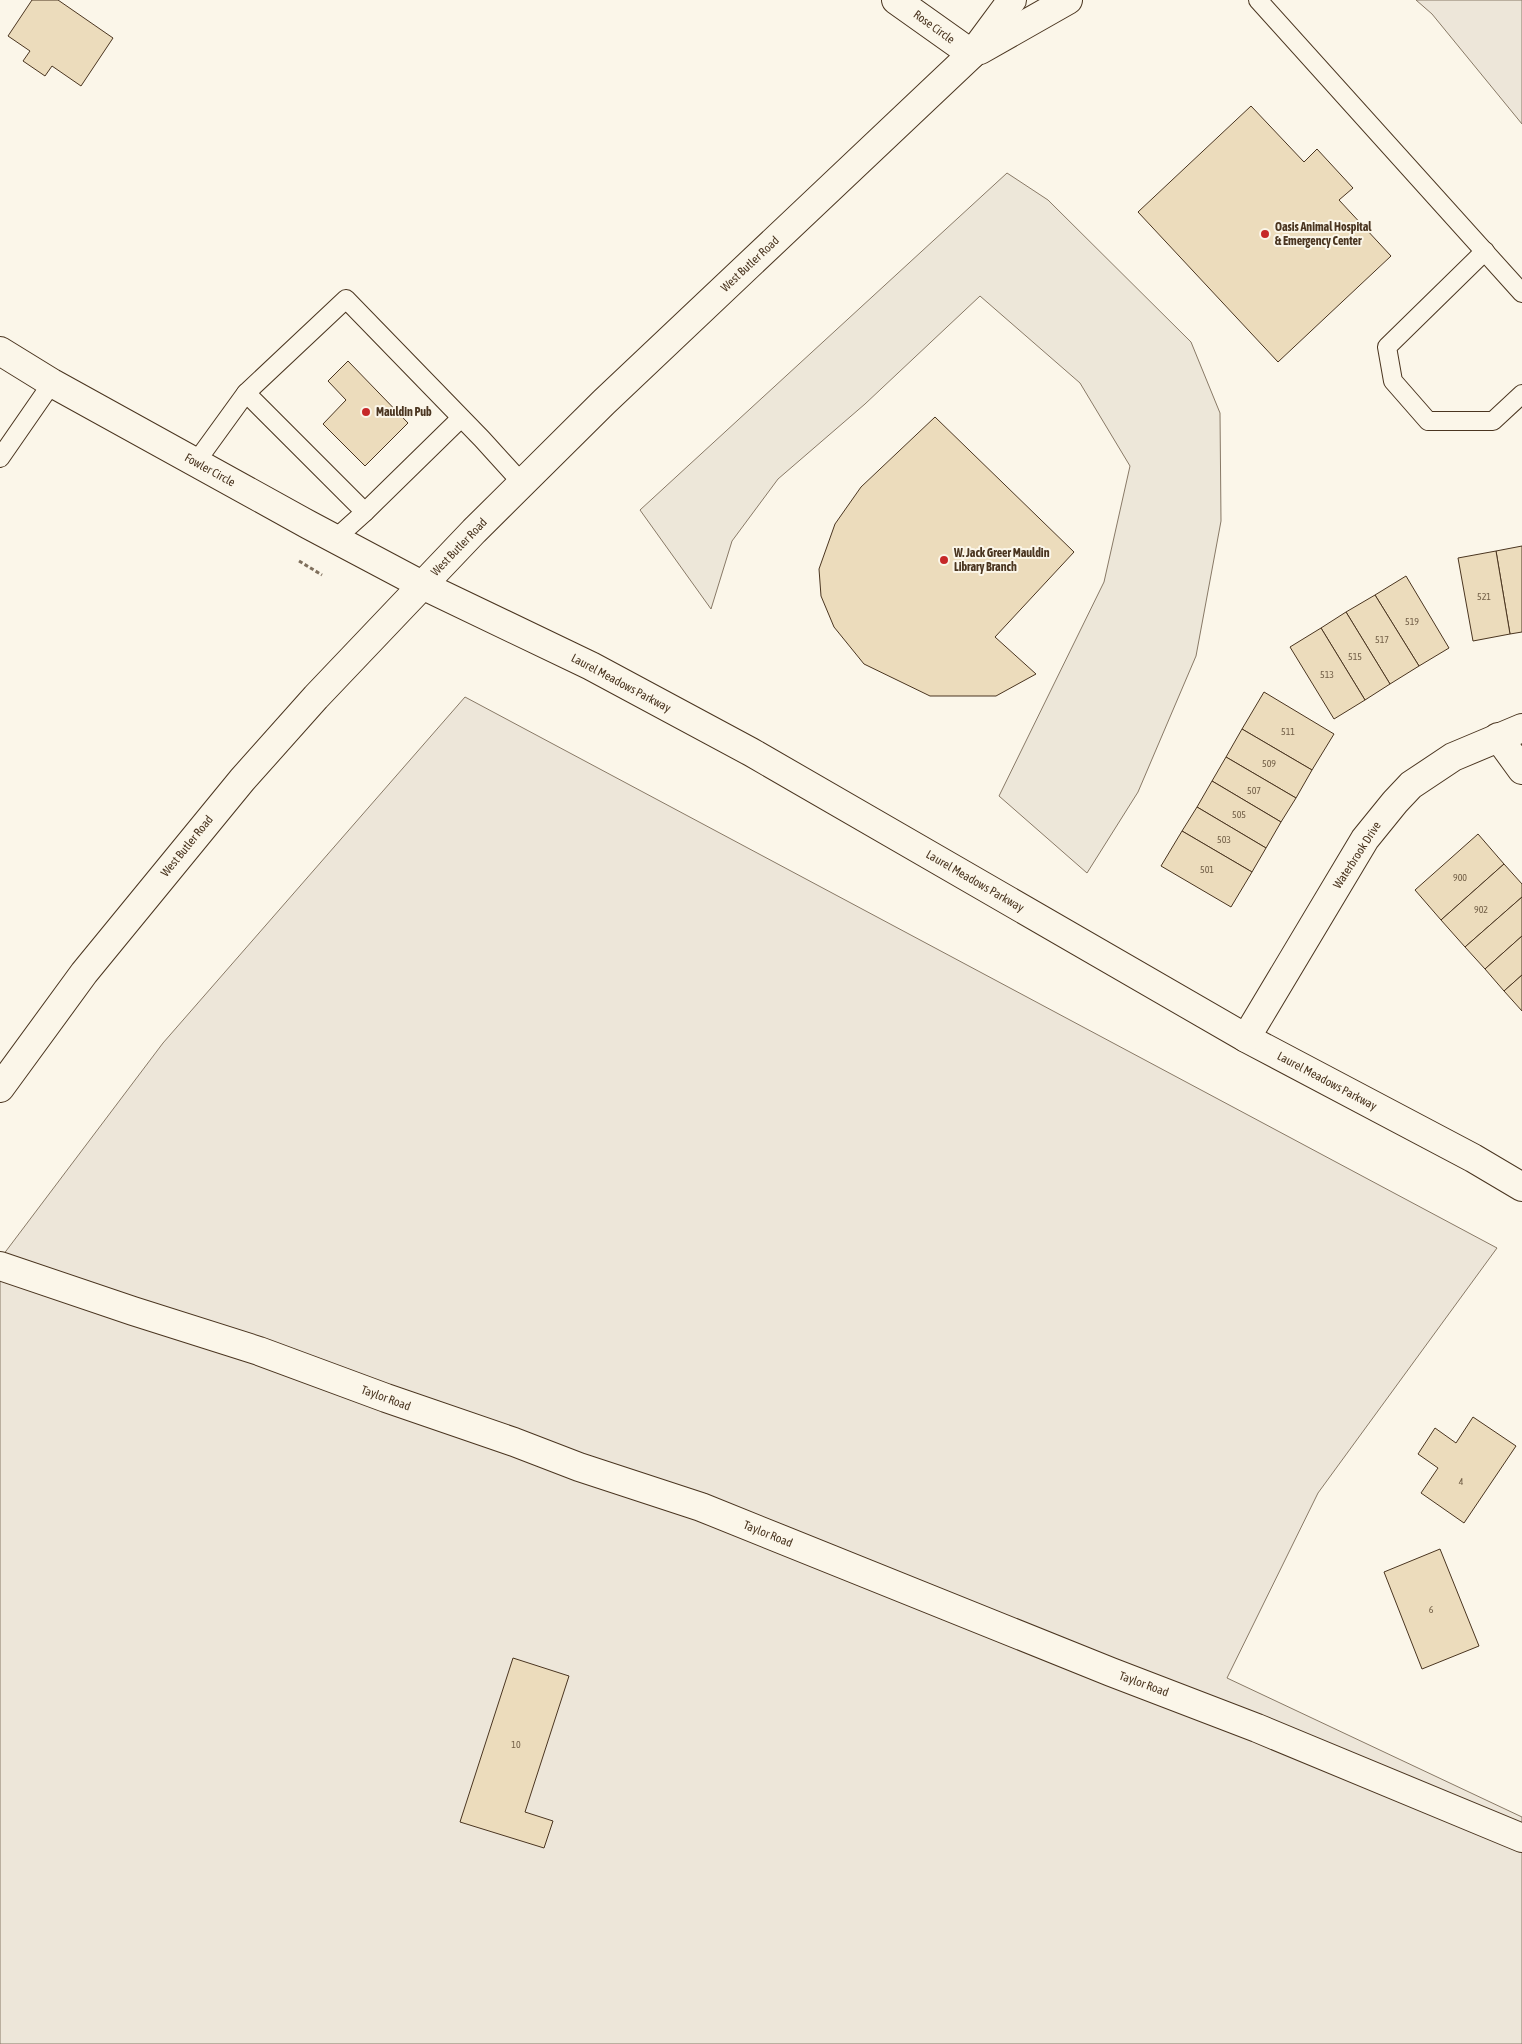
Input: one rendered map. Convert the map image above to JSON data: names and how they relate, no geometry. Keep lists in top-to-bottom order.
{
  "streets": {
    "street": [
      "Rose Circle",
      "West Butler Road",
      "Fowler Circle",
      "Laurel Meadows Parkway",
      "Waterbrook Drive",
      "Taylor Road"
    ]
  },
  "crossings": [
    ["Rose Circle", "West Butler Road"],
    ["West Butler Road", "Fowler Circle"],
    ["West Butler Road", "Laurel Meadows Parkway"],
    ["Fowler Circle", "Laurel Meadows Parkway"],
    ["Laurel Meadows Parkway", "Waterbrook Drive"]
  ],
  "places": ["Oasis Animal Hospital & Emergency Center", "Mauldin Pub", "W. Jack Greer Mauldin Library Branch"],
  "house_numbers": [
    "521",
    "519",
    "517",
    "515",
    "513",
    "511",
    "509",
    "507",
    "505",
    "503",
    "501",
    "900",
    "902",
    "4",
    "6",
    "10"
  ]
}
